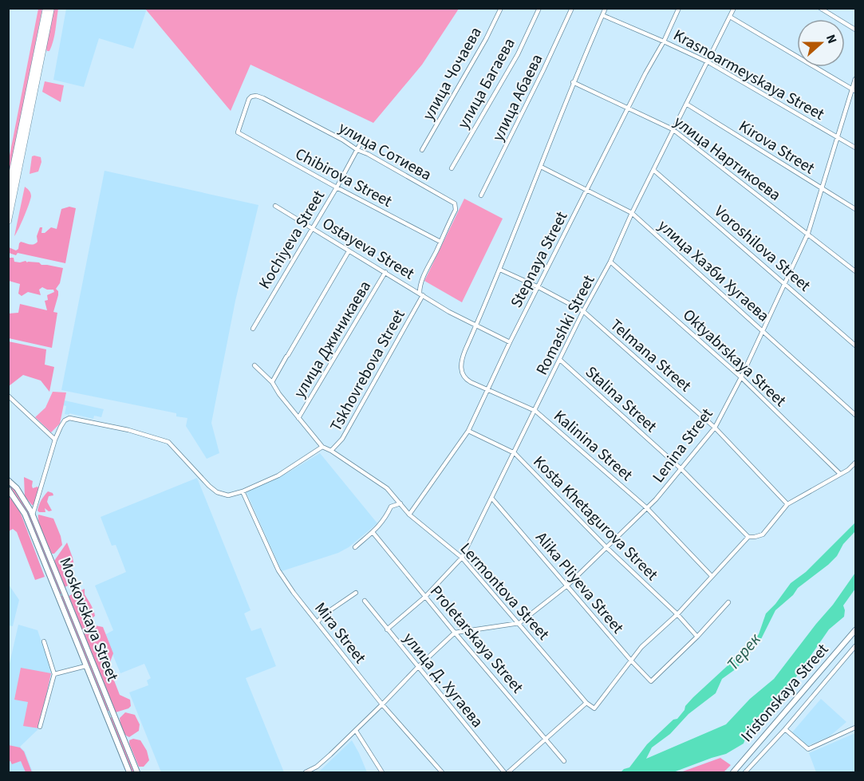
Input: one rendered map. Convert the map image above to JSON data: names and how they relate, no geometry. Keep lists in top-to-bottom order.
{
  "streets": {
    "main road": ["Moskovskaya Street", "Iristonskaya Street"],
    "street": [
      "улица Чочаева",
      "Krasnoarmeyskaya Street",
      "улица Багаева",
      "улица Абаева",
      "Kirova Street",
      "улица Сотиева",
      "улица Нартикоева",
      "Chibirova Street",
      "Kochiyeva Street",
      "Ostayeva Street",
      "Voroshilova Street",
      "Stepnaya Street",
      "улица Хазби Хугаева",
      "Romashki Street",
      "улица Джиникаева",
      "Telmana Street",
      "Oktyabrskaya Street",
      "Tskhovrebova Street",
      "Stalina Street",
      "Kalinina Street",
      "Lenina Street",
      "Kosta Khetagurova Street",
      "Alika Pliyeva Street",
      "Lermontova Street",
      "Mira Street",
      "Proletarskaya Street",
      "улица Д. Хугаева"
    ]
  },
  "crossings": [
    ["Krasnoarmeyskaya Street", "Stepnaya Street"],
    ["Krasnoarmeyskaya Street", "Romashki Street"],
    ["Krasnoarmeyskaya Street", "Lenina Street"],
    ["Kirova Street", "Romashki Street"],
    ["Kirova Street", "Lenina Street"],
    ["улица Сотиева", "Chibirova Street"],
    ["улица Сотиева", "Kochiyeva Street"],
    ["улица Сотиева", "Ostayeva Street"],
    ["улица Сотиева", "Tskhovrebova Street"],
    ["улица Нартикоева", "Stepnaya Street"],
    ["улица Нартикоева", "Romashki Street"],
    ["улица Нартикоева", "Lenina Street"],
    ["Chibirova Street", "Kochiyeva Street"],
    ["Kochiyeva Street", "Ostayeva Street"],
    ["Ostayeva Street", "Stepnaya Street"],
    ["Ostayeva Street", "улица Джиникаева"],
    ["Ostayeva Street", "Tskhovrebova Street"],
    ["Voroshilova Street", "Romashki Street"],
    ["Voroshilova Street", "Lenina Street"],
    ["Stepnaya Street", "улица Хазби Хугаева"],
    ["Stepnaya Street", "Telmana Street"],
    ["Stepnaya Street", "Kalinina Street"],
    ["Stepnaya Street", "Kosta Khetagurova Street"],
    ["Stepnaya Street", "Lermontova Street"],
    ["улица Хазби Хугаева", "Romashki Street"],
    ["улица Хазби Хугаева", "Lenina Street"],
    ["Romashki Street", "Telmana Street"],
    ["Romashki Street", "Oktyabrskaya Street"],
    ["Romashki Street", "Stalina Street"],
    ["Romashki Street", "Kalinina Street"],
    ["Romashki Street", "Kosta Khetagurova Street"],
    ["Romashki Street", "Alika Pliyeva Street"],
    ["Romashki Street", "Lermontova Street"],
    ["Romashki Street", "Proletarskaya Street"],
    ["Romashki Street", "улица Д. Хугаева"],
    ["Telmana Street", "Lenina Street"],
    ["Oktyabrskaya Street", "Lenina Street"],
    ["Tskhovrebova Street", "Lermontova Street"],
    ["Stalina Street", "Lenina Street"],
    ["Kalinina Street", "Lenina Street"],
    ["Lenina Street", "Kosta Khetagurova Street"],
    ["Lenina Street", "Alika Pliyeva Street"],
    ["Lenina Street", "Lermontova Street"],
    ["Lenina Street", "Proletarskaya Street"],
    ["Kosta Khetagurova Street", "Alika Pliyeva Street"]
  ],
  "water": ["Терек"],
  "north": "right"
}
